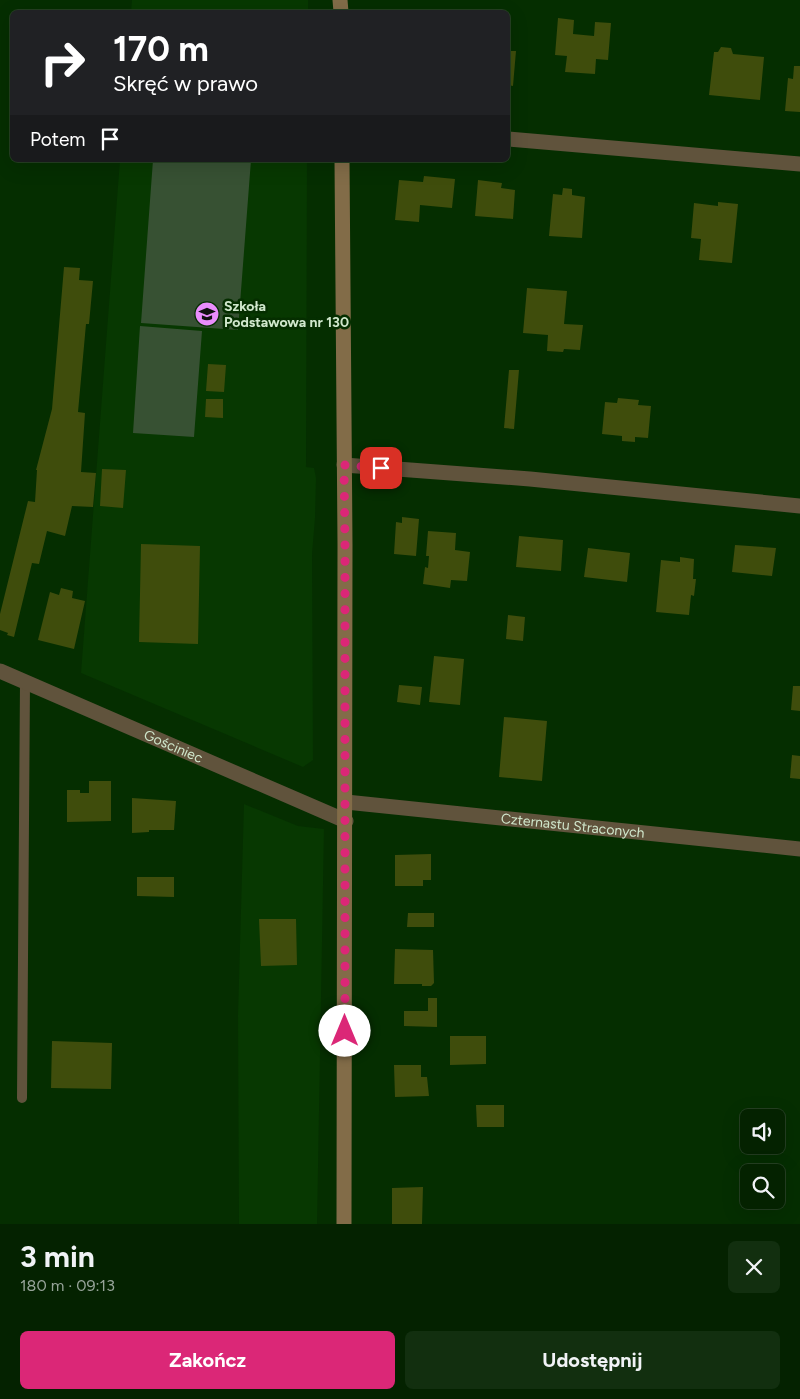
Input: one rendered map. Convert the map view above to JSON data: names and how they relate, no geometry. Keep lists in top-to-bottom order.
{
  "streets": {
    "street": ["Gościniec", "Czternastu Straconych"]
  },
  "places": {
    "school or university": ["Szkoła Podstawowa nr 130"]
  },
  "page": {
    "turn": ["170 m", "Skręć w prawo"],
    "then": "Potem",
    "heading": ["3 min", "180 m · 09:13"],
    "buttons": ["Zakończ", "Udostępnij"]
  }
}
